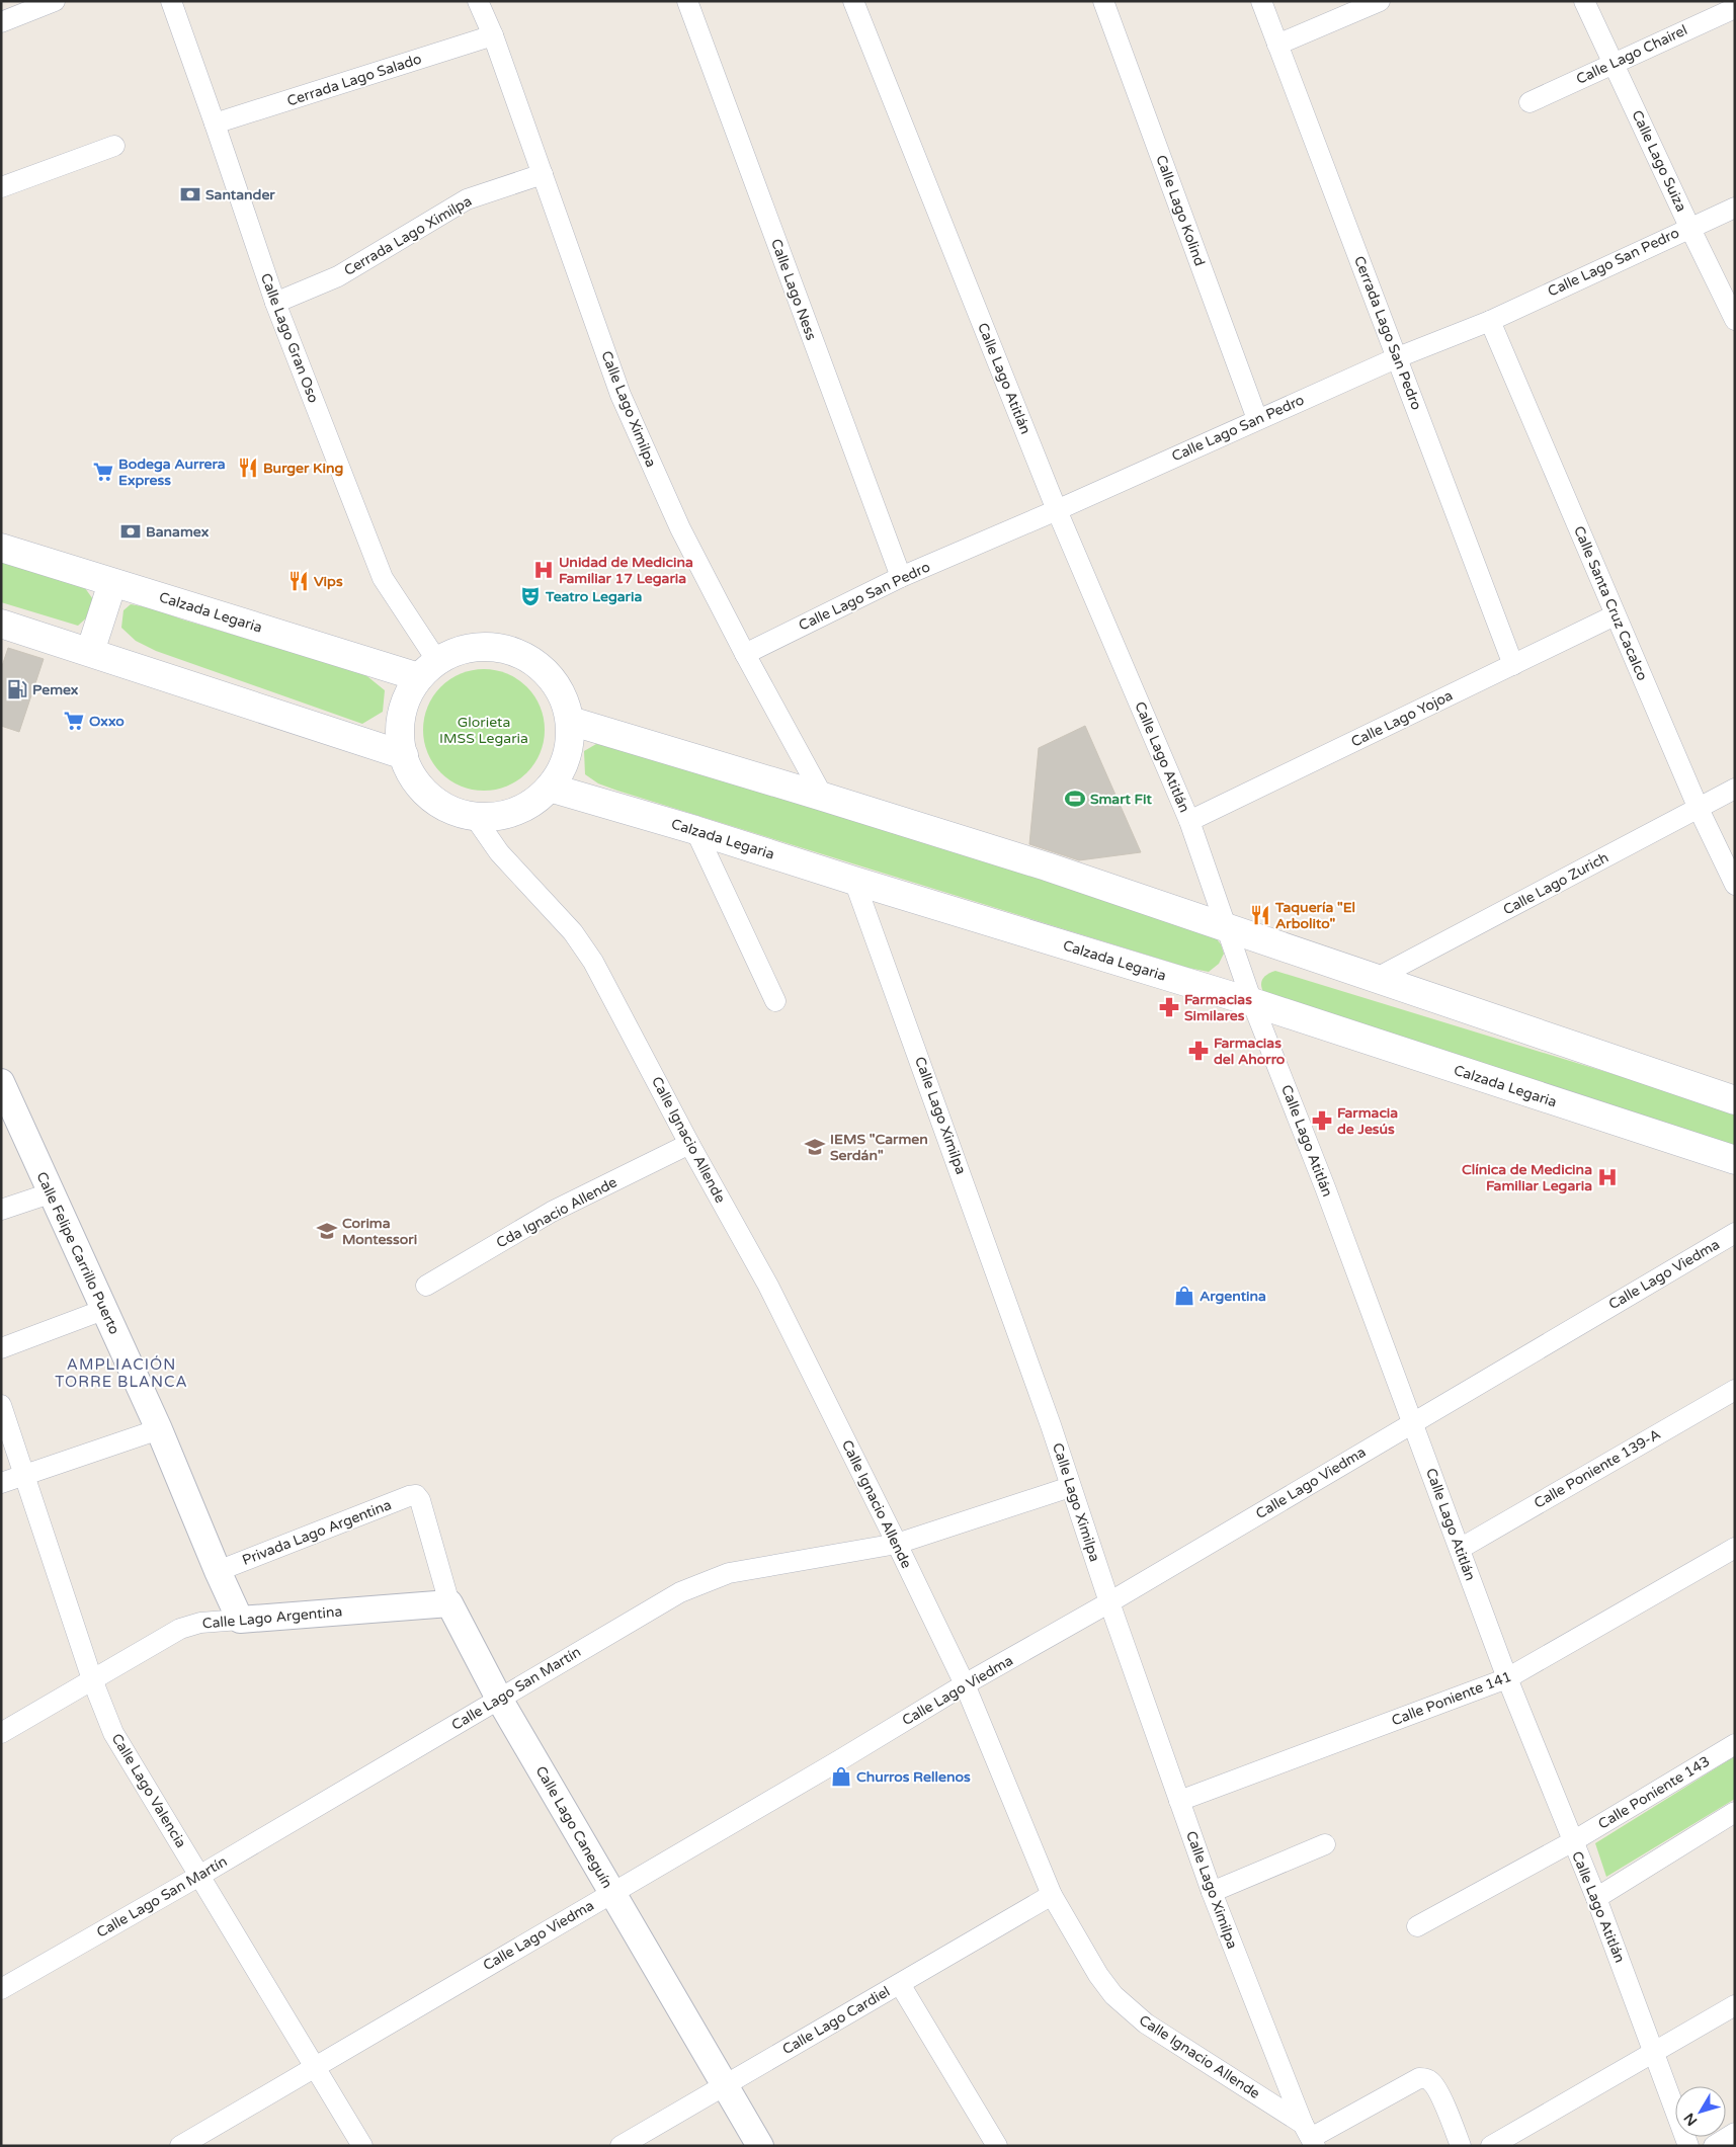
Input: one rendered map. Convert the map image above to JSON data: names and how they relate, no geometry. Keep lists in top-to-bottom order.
{
  "streets": {
    "main road": ["Calzada Legaria"],
    "street": [
      "Calle Lago Chairel",
      "Cerrada Lago Salado",
      "Calle Lago Suiza",
      "Calle Lago Kolind",
      "Cerrada Lago Ximilpa",
      "Calle Lago San Pedro",
      "Calle Lago Ness",
      "Cerrada Lago San Pedro",
      "Calle Lago Gran Oso",
      "Calle Lago Atitlán",
      "Calle Lago Ximilpa",
      "Calle Santa Cruz Cacalco",
      "Calle Lago Yojoa",
      "Calle Lago Zurich",
      "Calle Ignacio Allende",
      "Cda Ignacio Allende",
      "Calle Felipe Carrillo Puerto",
      "Calle Lago Viedma",
      "Calle Poniente 139-A",
      "Privada Lago Argentina",
      "Calle Lago Argentina",
      "Calle Lago San Martín",
      "Calle Poniente 141",
      "Calle Lago Valencia",
      "Calle Poniente 143",
      "Calle Lago Caneguín",
      "Calle Lago Cardiel"
    ]
  },
  "crossings": [
    ["Calle Lago Chairel", "Calle Lago Suiza"],
    ["Cerrada Lago Salado", "Calle Lago Gran Oso"],
    ["Cerrada Lago Salado", "Calle Lago Ximilpa"],
    ["Calle Lago Suiza", "Calle Lago San Pedro"],
    ["Calle Lago Kolind", "Calle Lago San Pedro"],
    ["Cerrada Lago Ximilpa", "Calle Lago Gran Oso"],
    ["Cerrada Lago Ximilpa", "Calle Lago Ximilpa"],
    ["Calle Lago San Pedro", "Calle Lago Ness"],
    ["Calle Lago San Pedro", "Cerrada Lago San Pedro"],
    ["Calle Lago San Pedro", "Calle Lago Atitlán"],
    ["Calle Lago San Pedro", "Calle Lago Ximilpa"],
    ["Calle Lago San Pedro", "Calle Santa Cruz Cacalco"],
    ["Cerrada Lago San Pedro", "Calle Lago Yojoa"],
    ["Calle Lago Gran Oso", "Calzada Legaria"],
    ["Calle Lago Gran Oso", "Calle Ignacio Allende"],
    ["Calle Lago Atitlán", "Calzada Legaria"],
    ["Calle Lago Atitlán", "Calle Lago Yojoa"],
    ["Calle Lago Atitlán", "Calle Lago Viedma"],
    ["Calle Lago Atitlán", "Calle Poniente 139-A"],
    ["Calle Lago Atitlán", "Calle Poniente 141"],
    ["Calle Lago Atitlán", "Calle Poniente 143"],
    ["Calle Lago Ximilpa", "Calzada Legaria"],
    ["Calle Lago Ximilpa", "Calle Ignacio Allende"],
    ["Calle Lago Ximilpa", "Calle Lago Viedma"],
    ["Calle Lago Ximilpa", "Calle Lago San Martín"],
    ["Calle Lago Ximilpa", "Calle Poniente 141"],
    ["Calle Santa Cruz Cacalco", "Calle Lago Yojoa"],
    ["Calle Santa Cruz Cacalco", "Calle Lago Zurich"],
    ["Calzada Legaria", "Calle Ignacio Allende"],
    ["Calle Ignacio Allende", "Cda Ignacio Allende"],
    ["Calle Ignacio Allende", "Calle Lago Viedma"],
    ["Calle Ignacio Allende", "Calle Lago San Martín"],
    ["Calle Ignacio Allende", "Calle Lago Cardiel"],
    ["Calle Felipe Carrillo Puerto", "Privada Lago Argentina"],
    ["Calle Felipe Carrillo Puerto", "Calle Lago Argentina"],
    ["Calle Lago Viedma", "Calle Lago Valencia"],
    ["Calle Lago Viedma", "Calle Lago Caneguín"],
    ["Privada Lago Argentina", "Calle Lago Caneguín"],
    ["Calle Lago Argentina", "Calle Lago Valencia"],
    ["Calle Lago Argentina", "Calle Lago Caneguín"],
    ["Calle Lago San Martín", "Calle Lago Valencia"],
    ["Calle Lago San Martín", "Calle Lago Caneguín"],
    ["Calle Lago Caneguín", "Calle Lago Cardiel"]
  ],
  "districts": ["AMPLIACIÓN TORRE BLANCA"],
  "parks": ["Glorieta IMSS Legaria"],
  "places": {
    "bank": ["Santander", "Banamex"],
    "restaurant": ["Burger King", "Vips", "Taquería \"El Arbolito\""],
    "supermarket": ["Bodega Aurrera Express", "Oxxo"],
    "hospital": ["Unidad de Medicina Familiar 17 Legaria", "Clínica de Medicina Familiar Legaria"],
    "theatre": ["Teatro Legaria"],
    "fuel station": ["Pemex"],
    "sports": ["Smart Fit"],
    "pharmacy": ["Farmacias Similares", "Farmacias del Ahorro", "Farmacia de Jesús"],
    "school or university": ["IEMS \"Carmen Serdán\"", "Corima Montessori"],
    "shop": ["Argentina", "Churros Rellenos"]
  },
  "north": "bottom left"
}
